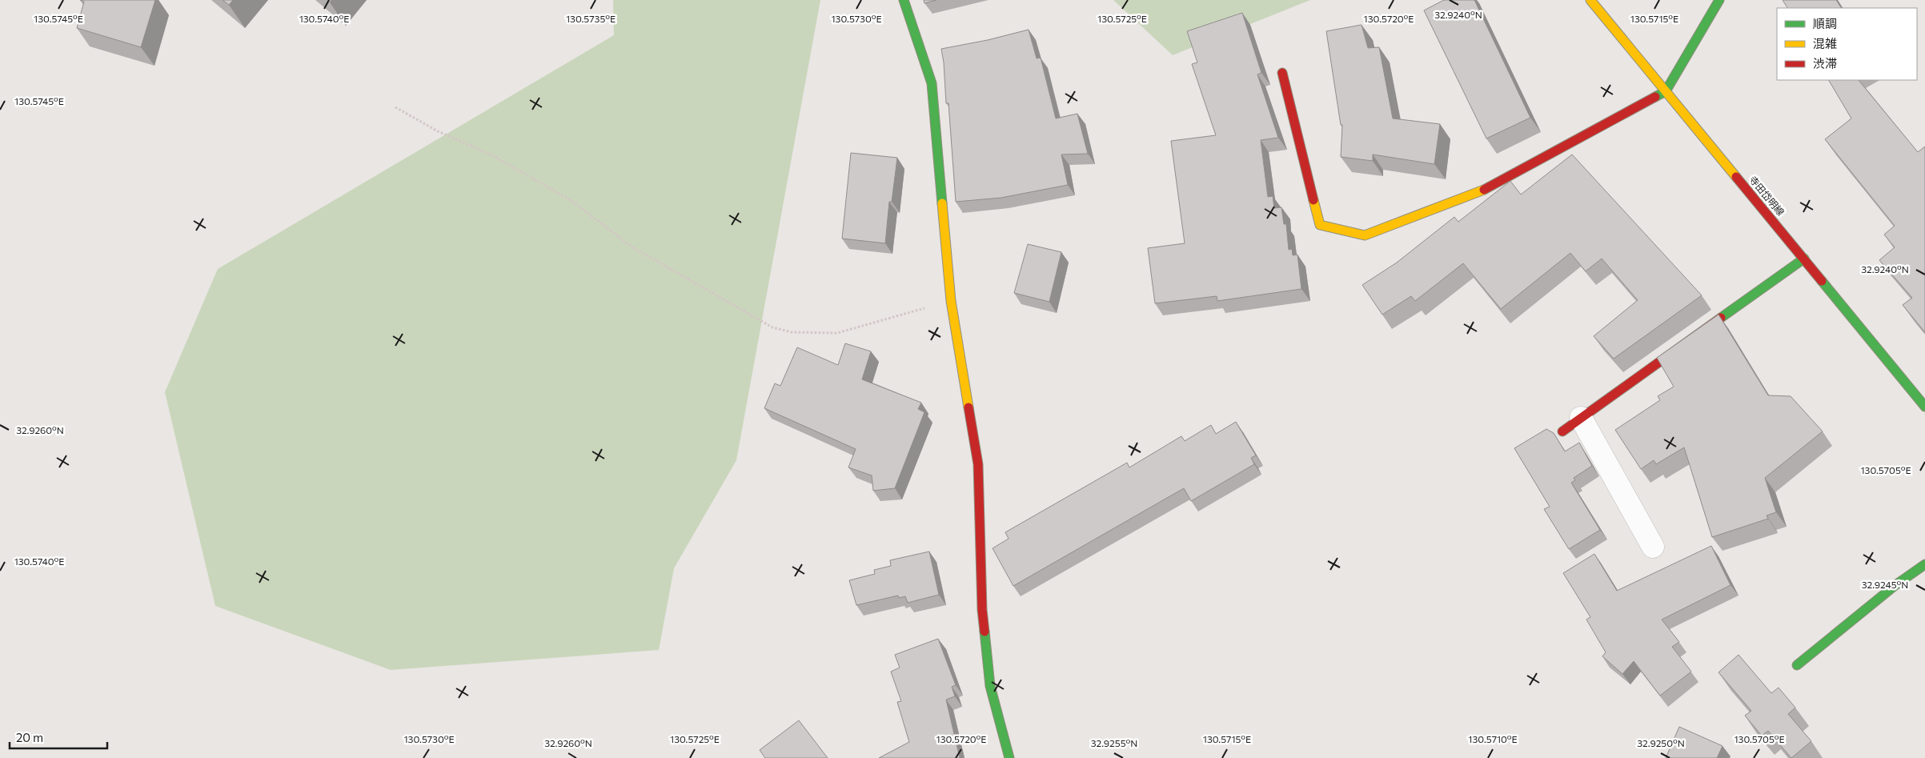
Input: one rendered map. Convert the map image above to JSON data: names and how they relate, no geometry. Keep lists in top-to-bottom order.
{
  "streets": {
    "street": ["寺田岱明線"]
  },
  "legend": ["順調", "混雑", "渋滞"],
  "scale_bar": "20 m",
  "coordinates": [
    "32.9240°N",
    "130.5745°E",
    "130.5740°E",
    "130.5720°E",
    "130.5735°E",
    "130.5730°E",
    "130.5725°E",
    "130.5715°E",
    "32.9260°N",
    "130.5705°E",
    "32.9245°N",
    "130.5710°E",
    "32.9255°N",
    "32.9250°N"
  ]
}
